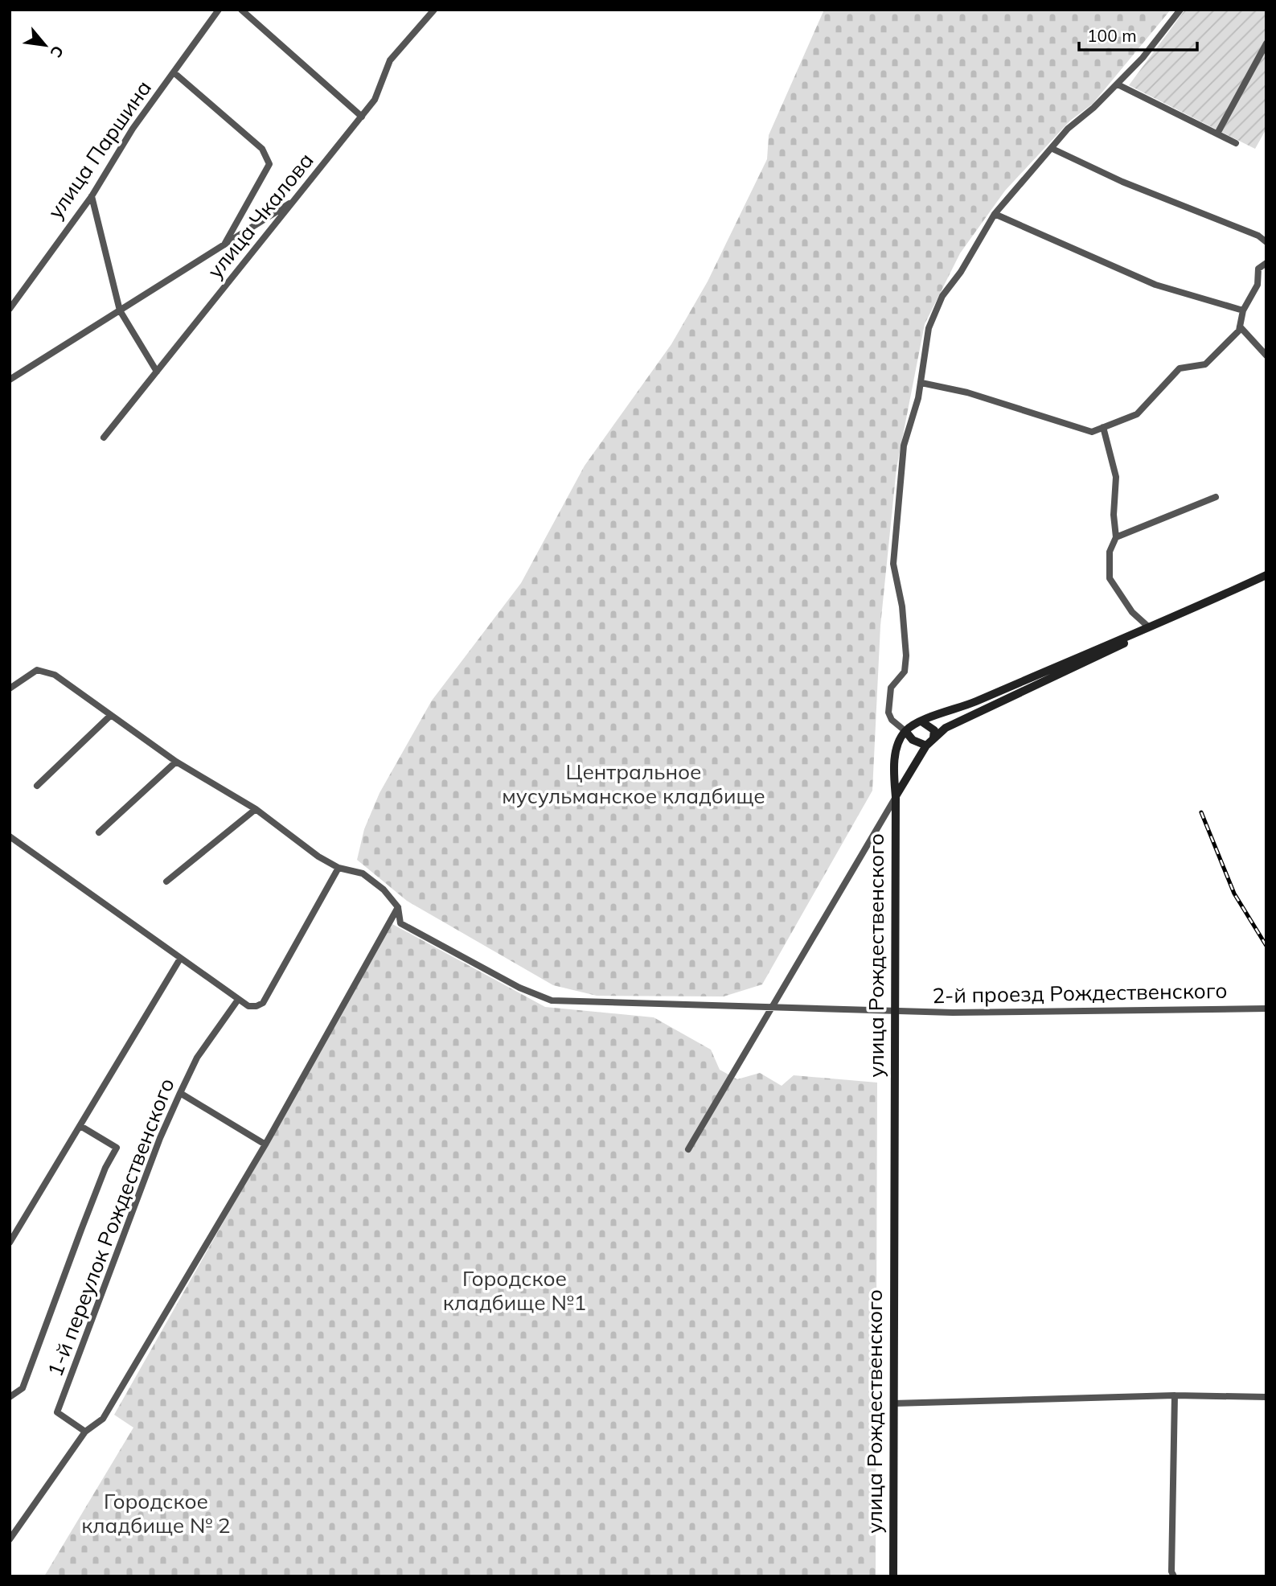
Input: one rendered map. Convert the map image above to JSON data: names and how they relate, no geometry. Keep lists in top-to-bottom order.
{
  "streets": {
    "main road": ["улица Рождественского"],
    "street": [
      "улица Паршина",
      "улица Чкалова",
      "2-й проезд Рождественского",
      "1-й переулок Рождественского"
    ]
  },
  "crossings": [
    ["улица Рождественского", "2-й проезд Рождественского"]
  ],
  "parks": ["Центральное мусульманское кладбище", "Городское кладбище №1", "Городское кладбище № 2"],
  "scale_bar": "100 m",
  "north": "bottom right"
}
